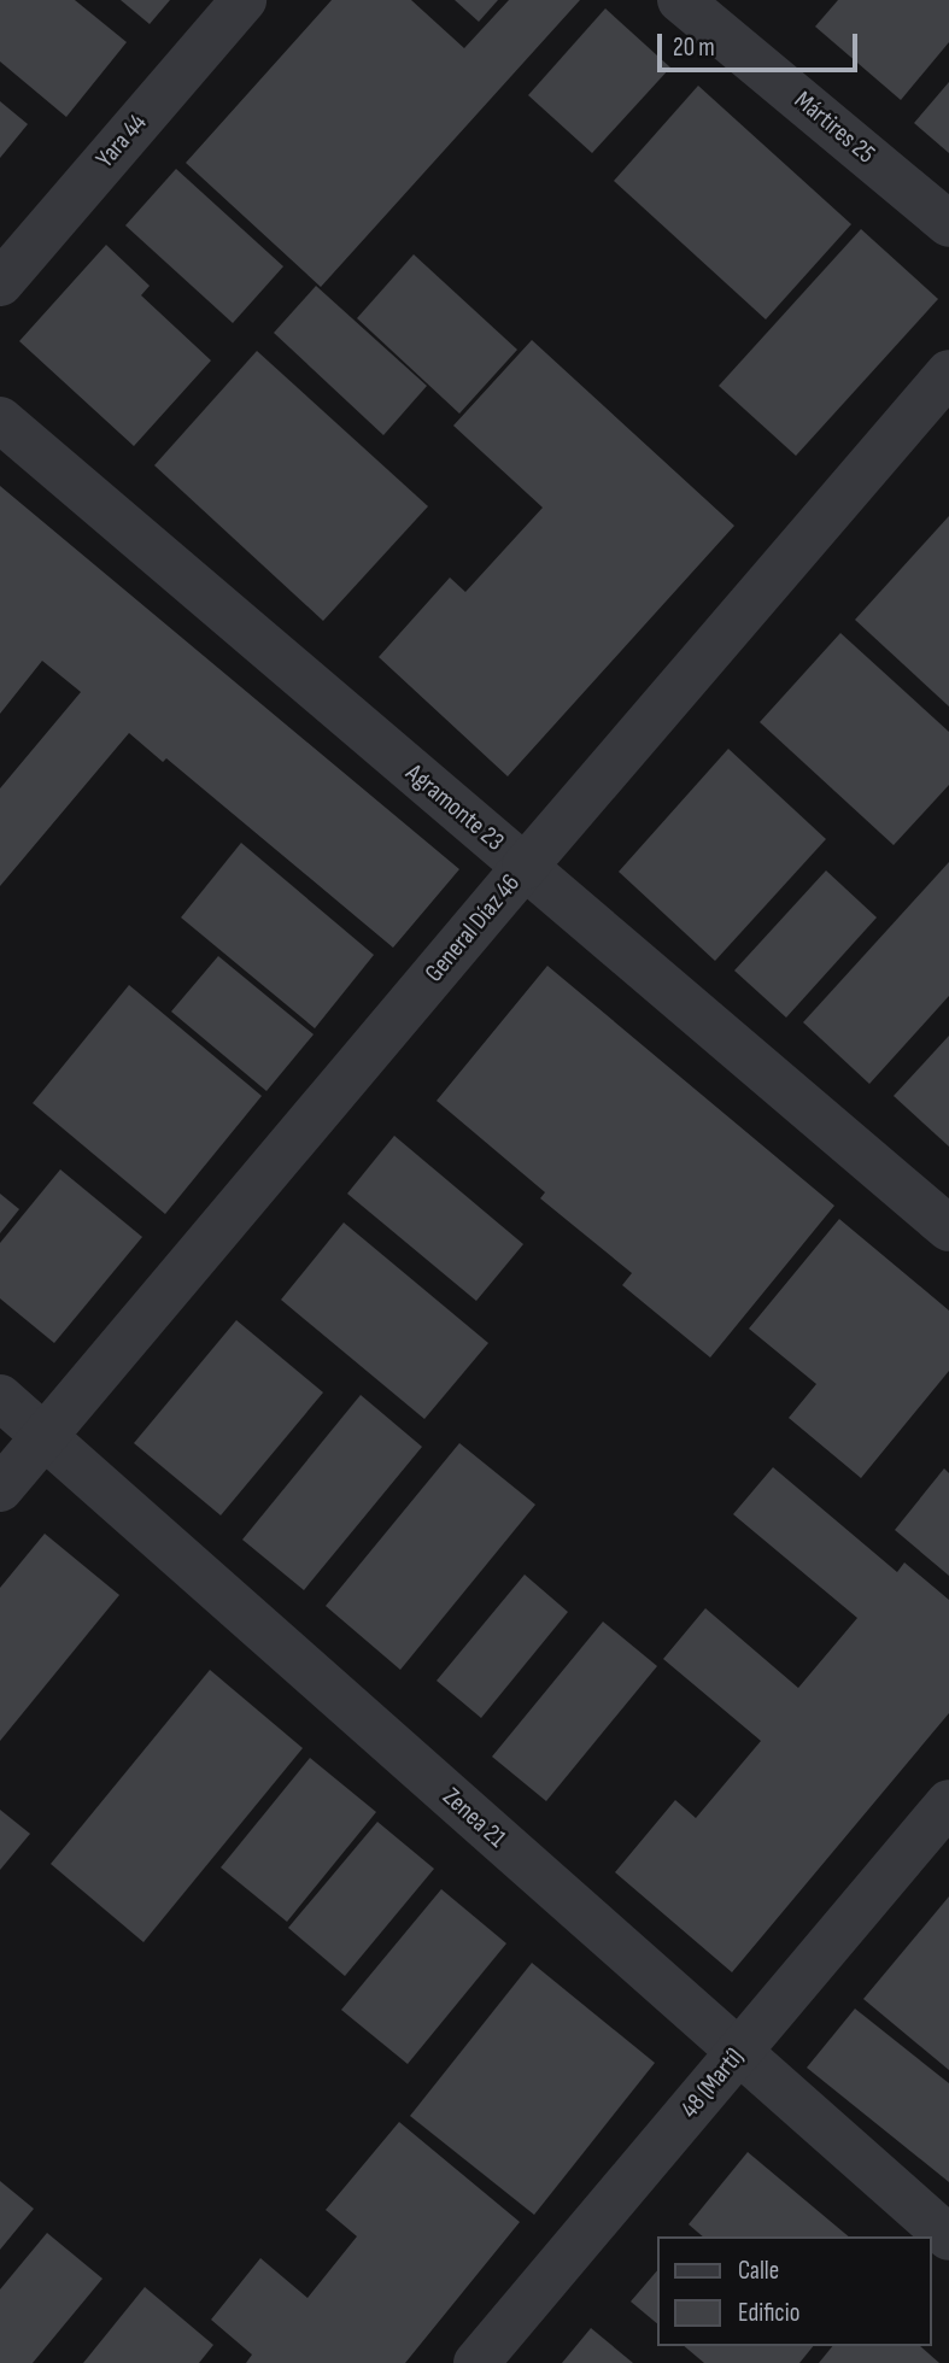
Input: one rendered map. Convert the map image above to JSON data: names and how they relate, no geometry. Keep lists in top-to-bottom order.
{
  "streets": {
    "street": [
      "Mártires 25",
      "Yara 44",
      "Agramonte 23",
      "General Díaz 46",
      "Zenea 21",
      "48 (Martí)"
    ]
  },
  "crossings": [
    ["Agramonte 23", "General Díaz 46"],
    ["General Díaz 46", "Zenea 21"],
    ["Zenea 21", "48 (Martí)"]
  ],
  "legend": ["Calle", "Edificio"],
  "scale_bar": "20 m"
}
